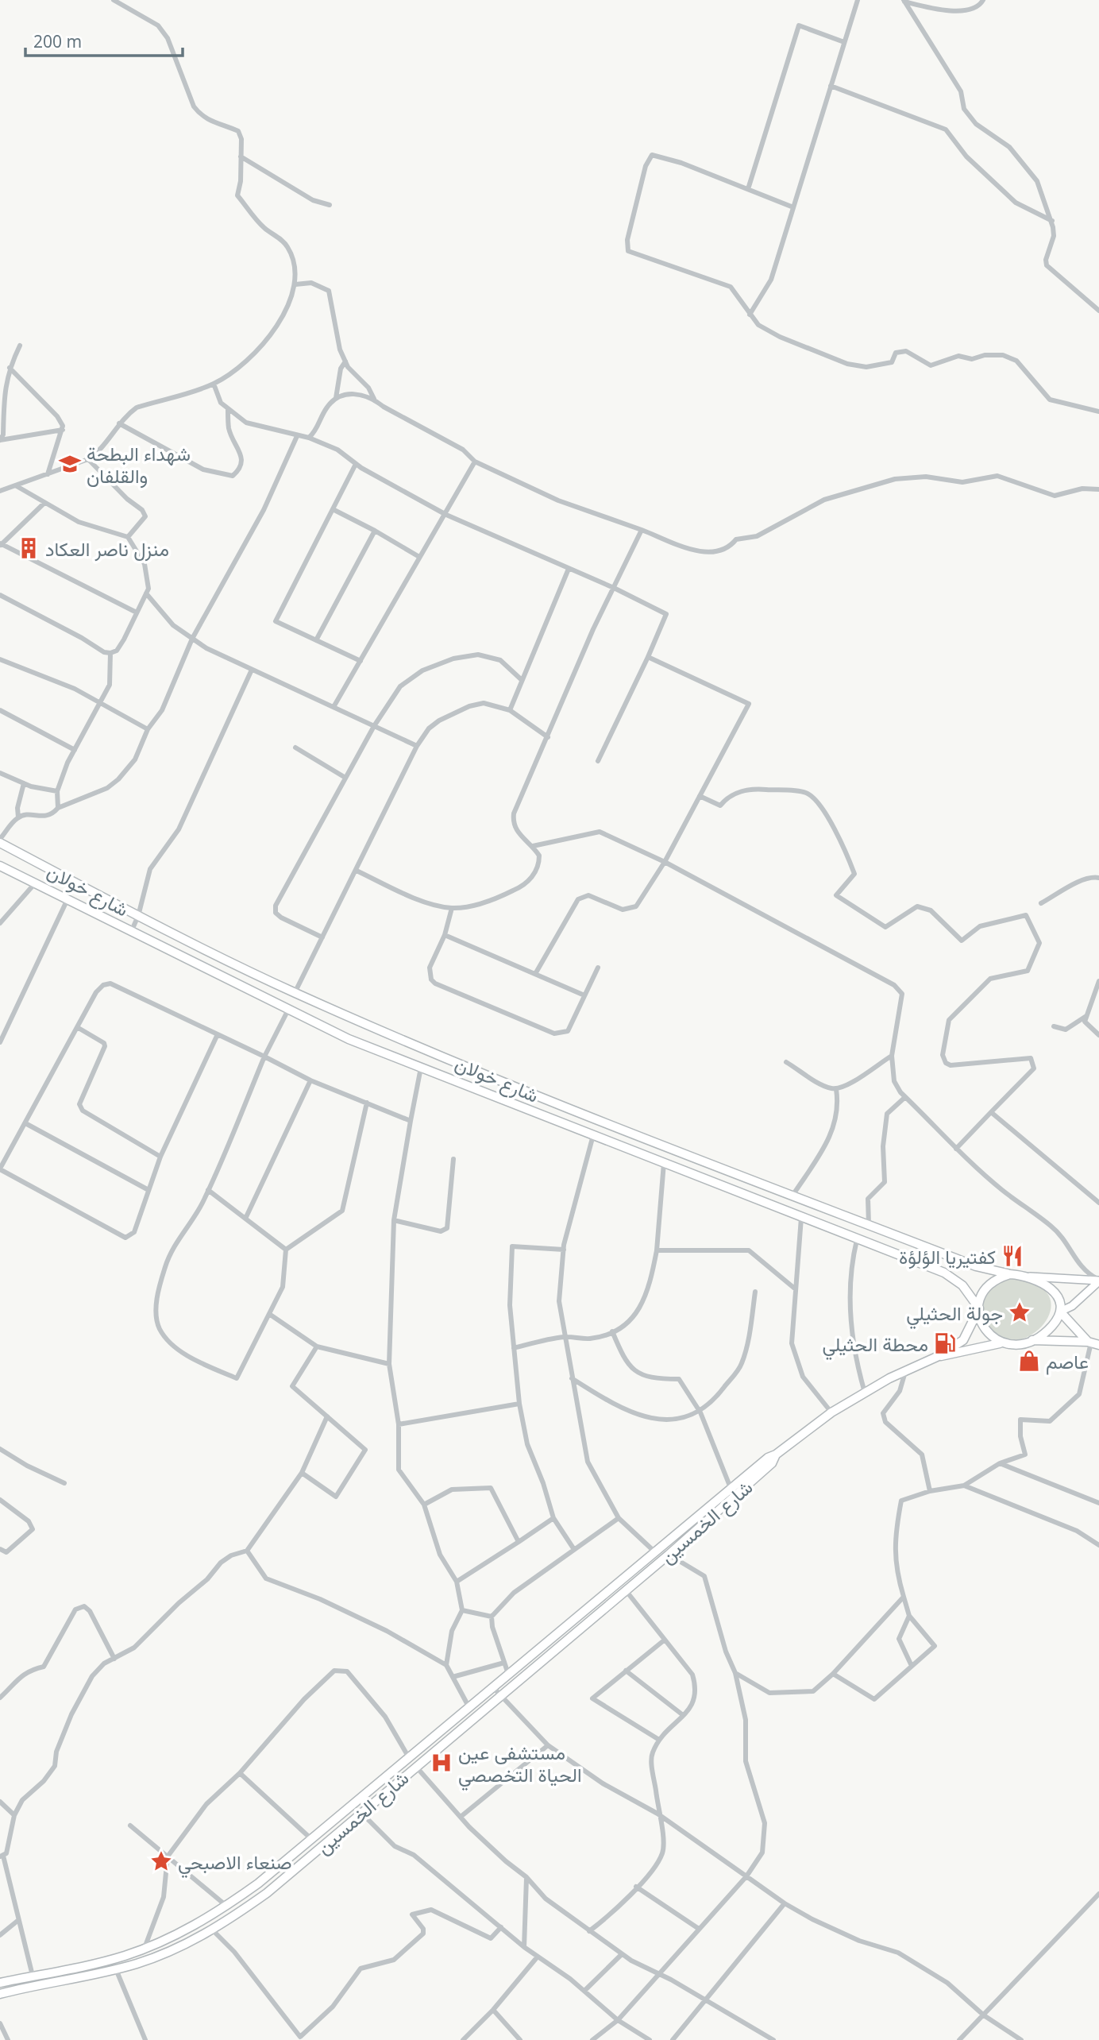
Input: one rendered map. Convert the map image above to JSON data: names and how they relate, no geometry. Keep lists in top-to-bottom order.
{
  "streets": {
    "main road": ["شارع خولان", "شارع الخمسين"]
  },
  "crossings": [
    ["شارع خولان", "شارع الخمسين"]
  ],
  "places": {
    "school or university": ["شهداء البطحة والقلفان"],
    "building": ["منزل ناصر العكاد"],
    "restaurant": ["كفتيريا الؤلؤة"],
    "place": ["جولة الحثيلي", "صنعاء الاصبحي"],
    "fuel station": ["محطة الحثيلي"],
    "shop": ["عاصم"],
    "hospital": ["مستشفى عين الحياة التخصصي"]
  },
  "scale_bar": "200 m"
}
